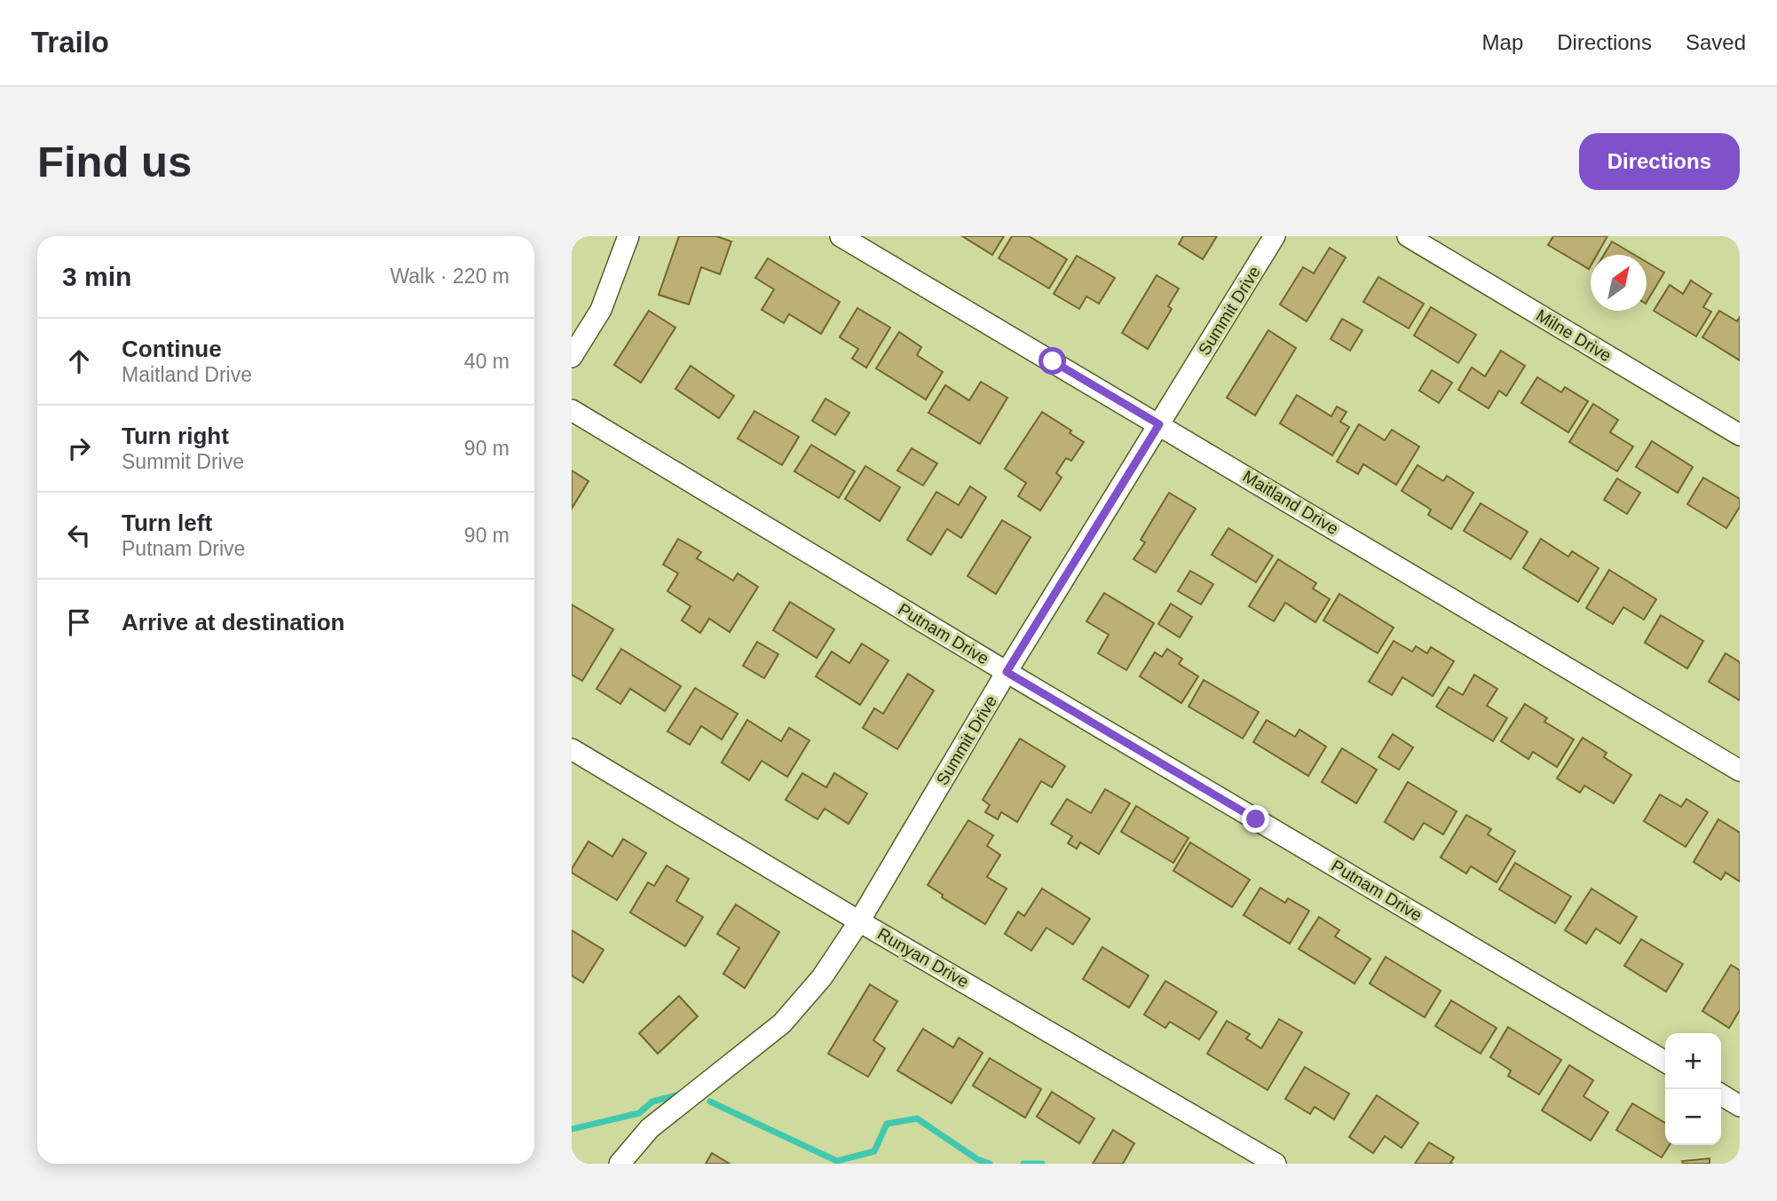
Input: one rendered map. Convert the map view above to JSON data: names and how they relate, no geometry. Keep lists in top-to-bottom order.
{
  "streets": {
    "street": [
      "Summit Drive",
      "Milne Drive",
      "Maitland Drive",
      "Putnam Drive",
      "Runyan Drive"
    ]
  },
  "crossings": [
    ["Summit Drive", "Maitland Drive"],
    ["Summit Drive", "Putnam Drive"],
    ["Summit Drive", "Runyan Drive"]
  ],
  "north": "top right",
  "page": {
    "header": "Trailo",
    "nav": ["Map", "Directions", "Saved"],
    "buttons": "Directions",
    "title": "Find us",
    "heading": ["3 min", "Walk · 220 m"],
    "list": [
      ["Continue", "Maitland Drive", "40 m"],
      ["Turn right", "Summit Drive", "90 m"],
      ["Turn left", "Putnam Drive", "90 m"],
      "Arrive at destination"
    ],
    "map_buttons": ["+", "−"]
  }
}
